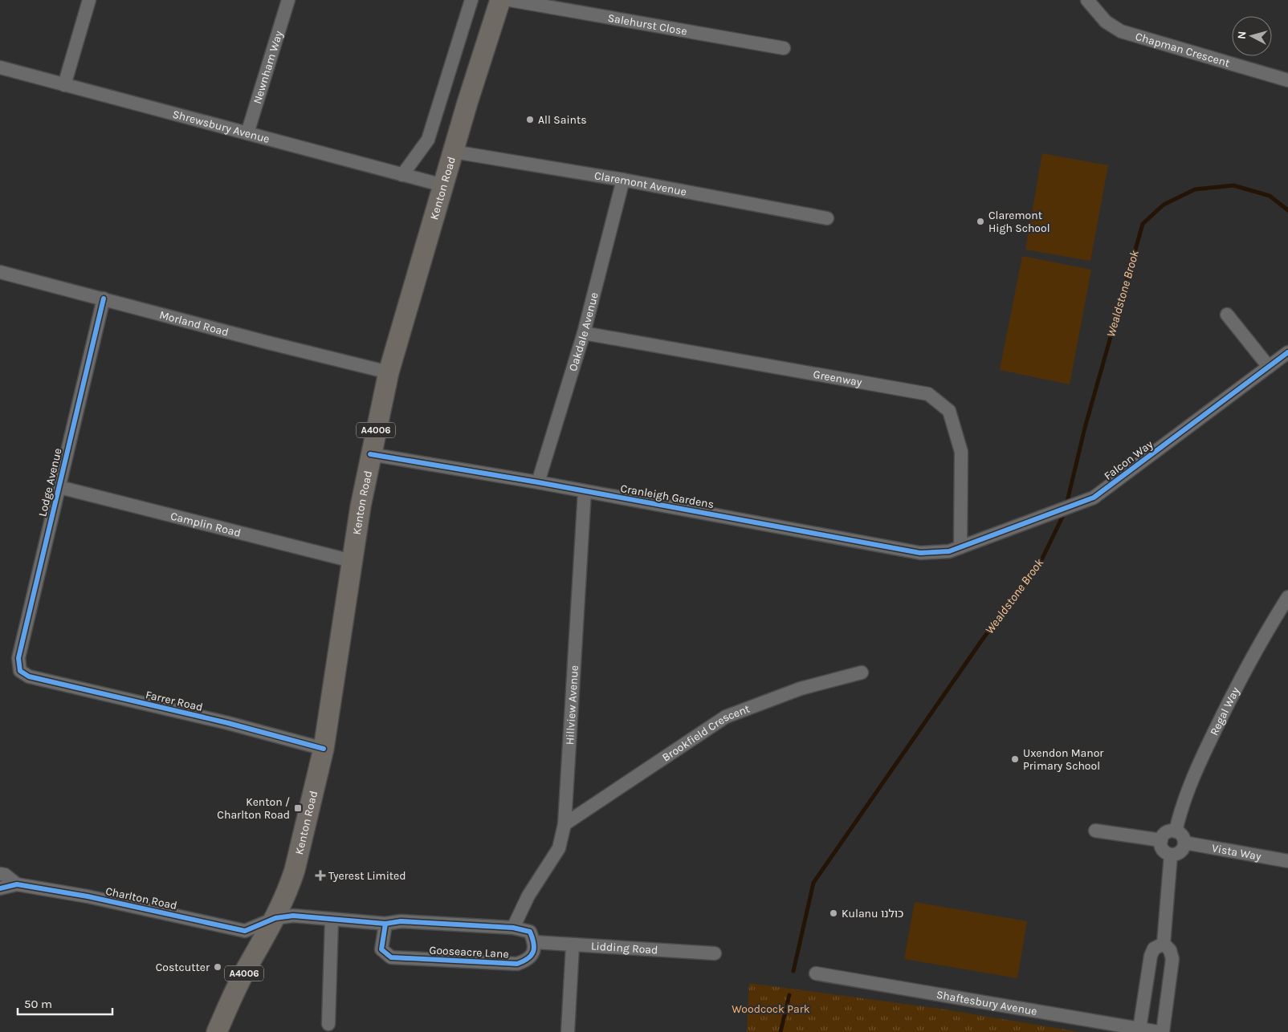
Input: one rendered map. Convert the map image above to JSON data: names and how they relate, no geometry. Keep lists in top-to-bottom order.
{
  "streets": {
    "main road": ["Kenton Road", "A4006"],
    "street": [
      "Salehurst Close",
      "Chapman Crescent",
      "Newnham Way",
      "Shrewsbury Avenue",
      "Claremont Avenue",
      "Morland Road",
      "Oakdale Avenue",
      "Greenway",
      "Falcon Way",
      "Lodge Avenue",
      "Cranleigh Gardens",
      "Camplin Road",
      "Farrer Road",
      "Hillview Avenue",
      "Regal Way",
      "Brookfield Crescent",
      "Vista Way",
      "Charlton Road",
      "Lidding Road",
      "Gooseacre Lane",
      "Shaftesbury Avenue"
    ]
  },
  "crossings": [
    ["Newnham Way", "Shrewsbury Avenue"],
    ["Shrewsbury Avenue", "Kenton Road"],
    ["Claremont Avenue", "Kenton Road"],
    ["Claremont Avenue", "Oakdale Avenue"],
    ["Kenton Road", "Morland Road"],
    ["Kenton Road", "A4006"],
    ["Kenton Road", "Cranleigh Gardens"],
    ["Kenton Road", "Camplin Road"],
    ["Kenton Road", "Farrer Road"],
    ["Kenton Road", "Charlton Road"],
    ["Morland Road", "Lodge Avenue"],
    ["Oakdale Avenue", "Greenway"],
    ["Oakdale Avenue", "Cranleigh Gardens"],
    ["Greenway", "Falcon Way"],
    ["Greenway", "Cranleigh Gardens"],
    ["A4006", "Charlton Road"],
    ["Falcon Way", "Cranleigh Gardens"],
    ["Lodge Avenue", "Camplin Road"],
    ["Lodge Avenue", "Farrer Road"],
    ["Cranleigh Gardens", "Hillview Avenue"],
    ["Hillview Avenue", "Brookfield Crescent"],
    ["Regal Way", "Vista Way"],
    ["Lidding Road", "Gooseacre Lane"]
  ],
  "water": ["Wealdstone Brook"],
  "parks": ["Woodcock Park"],
  "places": {
    "other": [
      "All Saints",
      "Claremont High School",
      "Uxendon Manor Primary School",
      "Kulanu כולנו",
      "Costcutter"
    ],
    "transit": ["Kenton / Charlton Road"],
    "health": ["Tyerest Limited"]
  },
  "scale_bar": "50 m",
  "north": "left"
}
